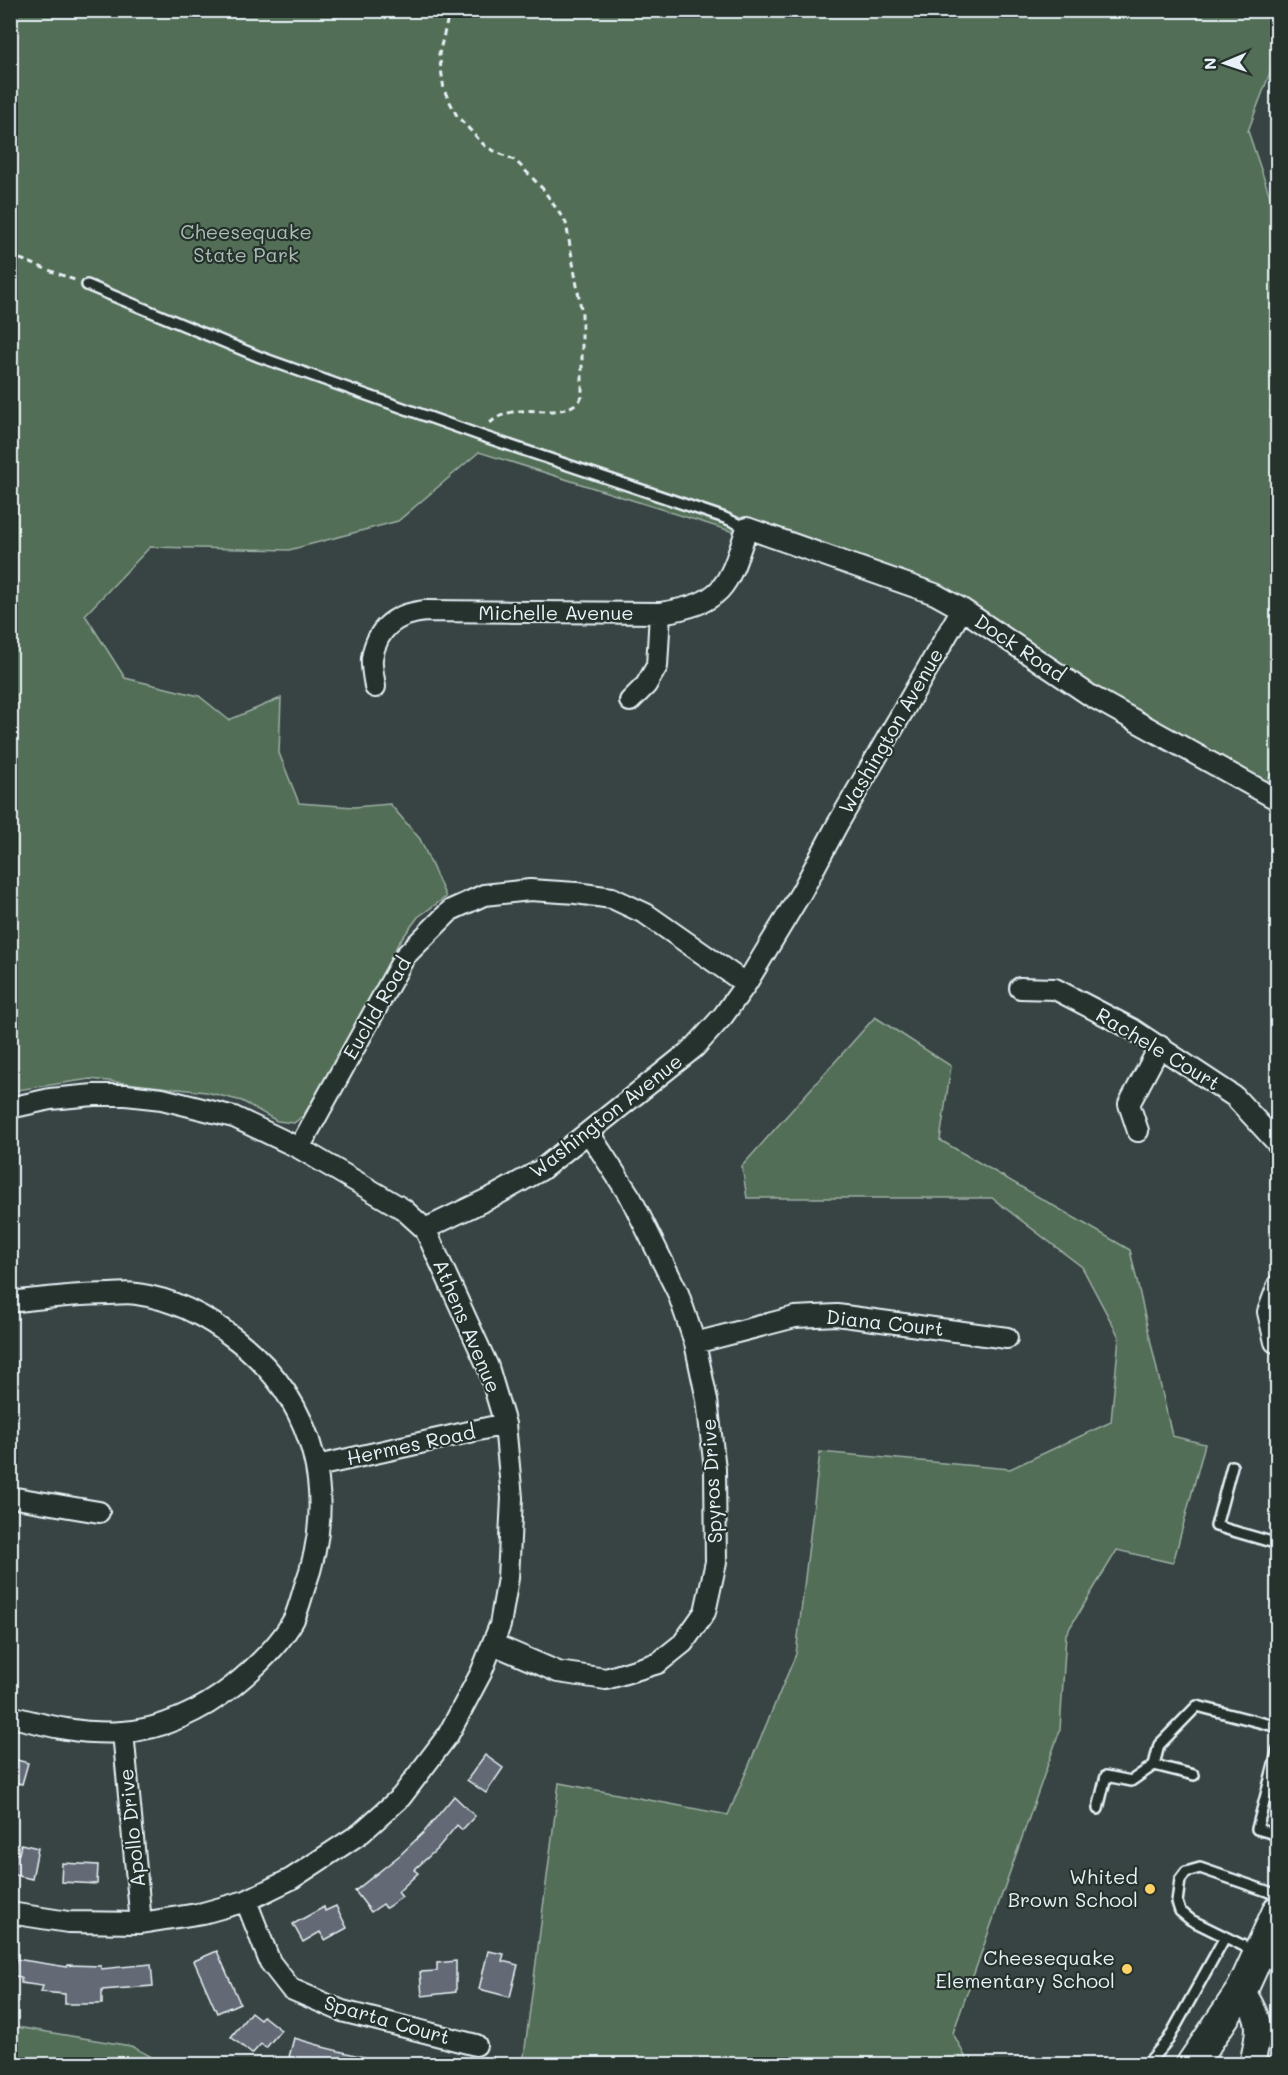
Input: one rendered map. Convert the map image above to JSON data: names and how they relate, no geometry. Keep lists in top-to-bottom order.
{
  "streets": {
    "street": [
      "Michelle Avenue",
      "Dock Road",
      "Washington Avenue",
      "Euclid Road",
      "Rachele Court",
      "Diana Court",
      "Athens Avenue",
      "Hermes Road",
      "Spyros Drive",
      "Apollo Drive",
      "Sparta Court"
    ]
  },
  "crossings": [
    ["Michelle Avenue", "Dock Road"],
    ["Dock Road", "Washington Avenue"],
    ["Washington Avenue", "Euclid Road"],
    ["Washington Avenue", "Athens Avenue"],
    ["Washington Avenue", "Spyros Drive"],
    ["Diana Court", "Spyros Drive"],
    ["Athens Avenue", "Hermes Road"],
    ["Athens Avenue", "Spyros Drive"],
    ["Athens Avenue", "Apollo Drive"],
    ["Athens Avenue", "Sparta Court"]
  ],
  "parks": ["Cheesequake State Park"],
  "places": ["Whited Brown School", "Cheesequake Elementary School"],
  "north": "left"
}
